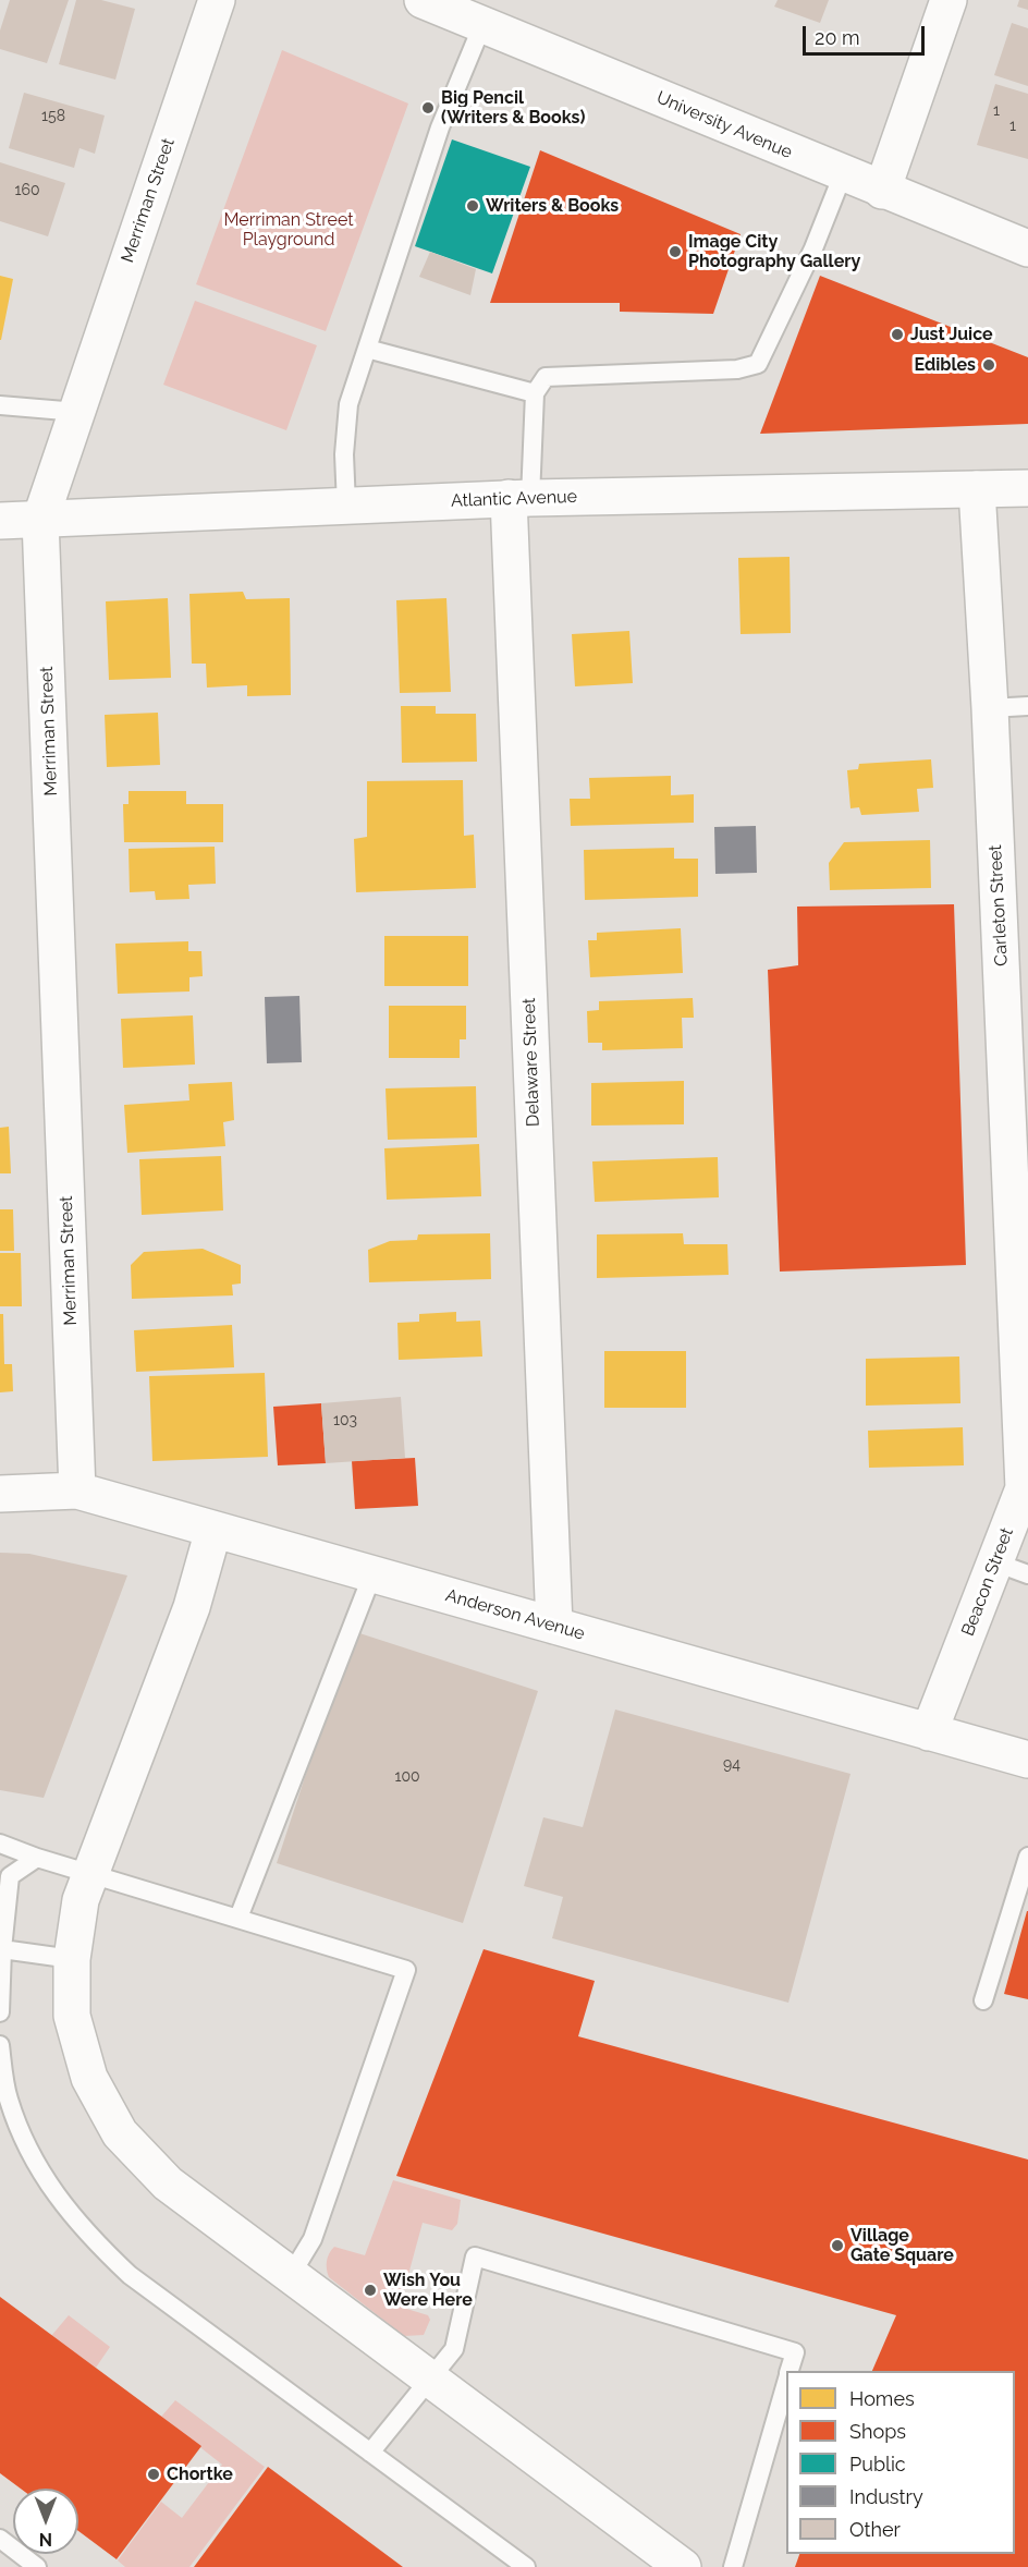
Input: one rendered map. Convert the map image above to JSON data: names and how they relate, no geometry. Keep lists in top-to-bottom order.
{
  "streets": {
    "street": [
      "University Avenue",
      "Merriman Street",
      "Atlantic Avenue",
      "Carleton Street",
      "Delaware Street",
      "Beacon Street",
      "Anderson Avenue"
    ]
  },
  "crossings": [
    ["Merriman Street", "Atlantic Avenue"],
    ["Merriman Street", "Anderson Avenue"],
    ["Atlantic Avenue", "Carleton Street"],
    ["Atlantic Avenue", "Delaware Street"],
    ["Carleton Street", "Beacon Street"],
    ["Delaware Street", "Anderson Avenue"],
    ["Beacon Street", "Anderson Avenue"]
  ],
  "parks": ["Merriman Street Playground"],
  "places": [
    "Big Pencil (Writers & Books)",
    "Writers & Books",
    "Image City Photography Gallery",
    "Just Juice",
    "Edibles",
    "Village Gate Square",
    "Wish You Were Here",
    "Chortke"
  ],
  "house_numbers": [
    "1",
    "158",
    "1",
    "160",
    "103",
    "94",
    "100"
  ],
  "legend": [
    "Homes",
    "Shops",
    "Public",
    "Industry",
    "Other"
  ],
  "scale_bar": "20 m",
  "north": "bottom"
}
